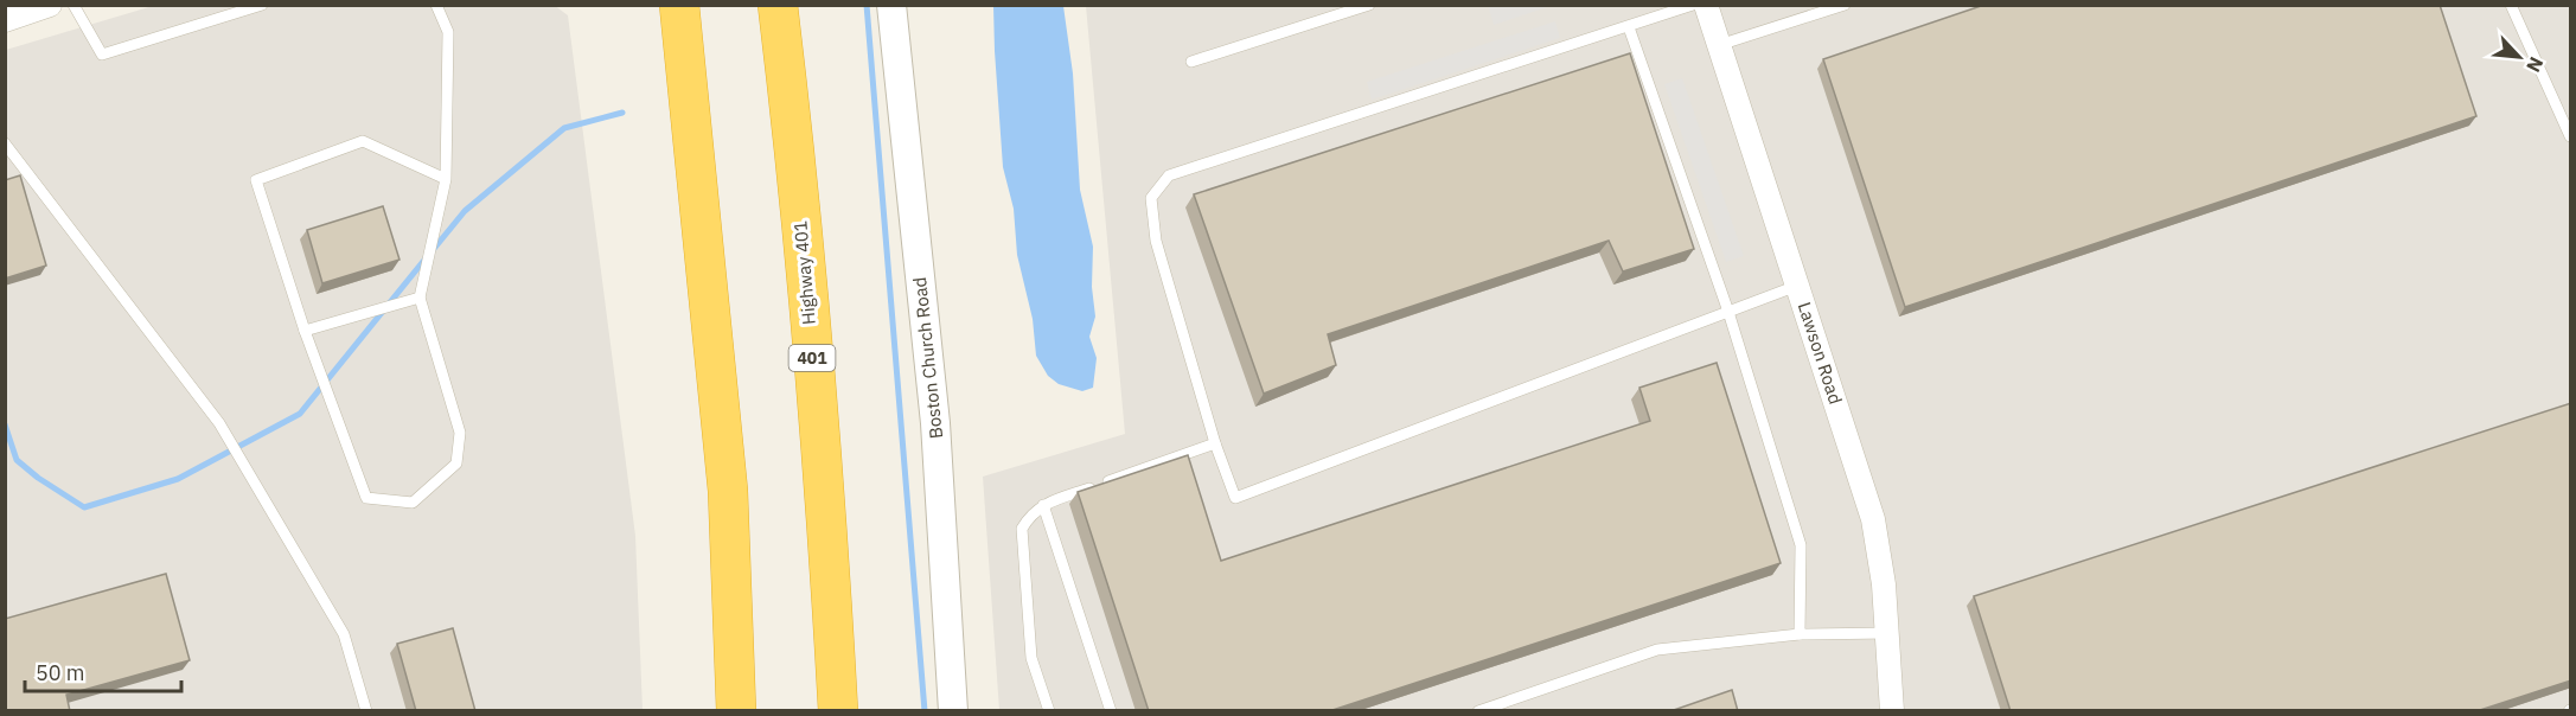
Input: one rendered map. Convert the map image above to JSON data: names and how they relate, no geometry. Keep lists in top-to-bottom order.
{
  "streets": {
    "highway": ["Highway 401", "401"],
    "street": ["Lawson Road", "Boston Church Road"]
  },
  "scale_bar": "50 m",
  "north": "bottom right"
}
